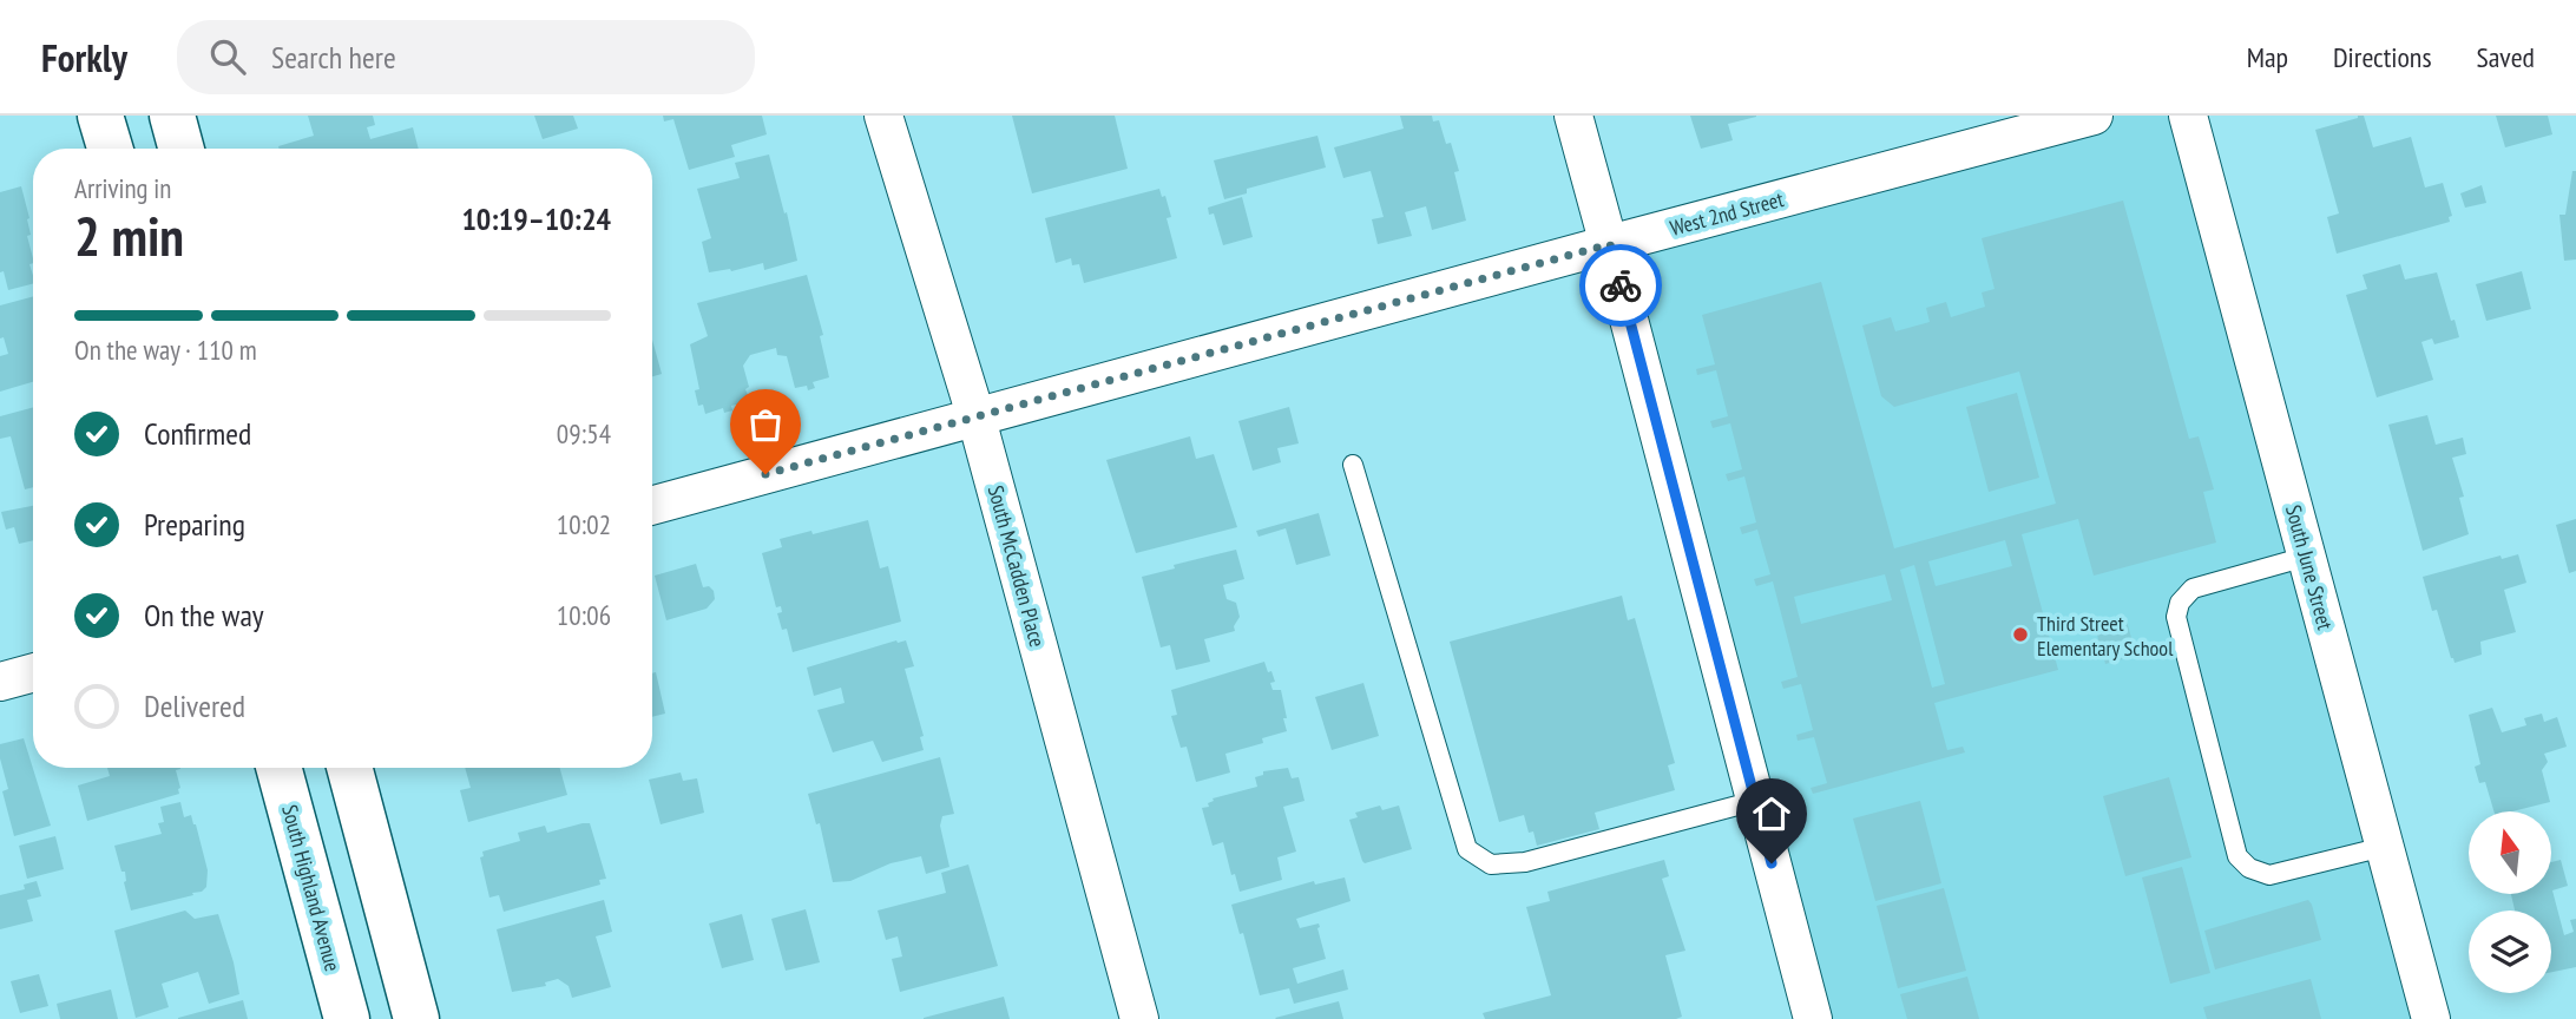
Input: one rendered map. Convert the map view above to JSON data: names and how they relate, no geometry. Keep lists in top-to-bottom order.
{
  "streets": {
    "main road": ["South Highland Avenue"],
    "street": ["West 2nd Street", "South McCadden Place", "South June Street"]
  },
  "crossings": [
    ["West 2nd Street", "South McCadden Place"]
  ],
  "places": ["Third Street Elementary School"],
  "north": "top",
  "page": {
    "header": "Forkly",
    "search": "Search here",
    "nav": ["Map", "Directions", "Saved"],
    "heading": ["2 min", "Arriving in", "10:19–10:24"],
    "bar": "On the way · 110 m",
    "list": [
      ["Confirmed", "09:54"],
      ["Preparing", "10:02"],
      ["On the way", "10:06"],
      "Delivered"
    ]
  }
}
